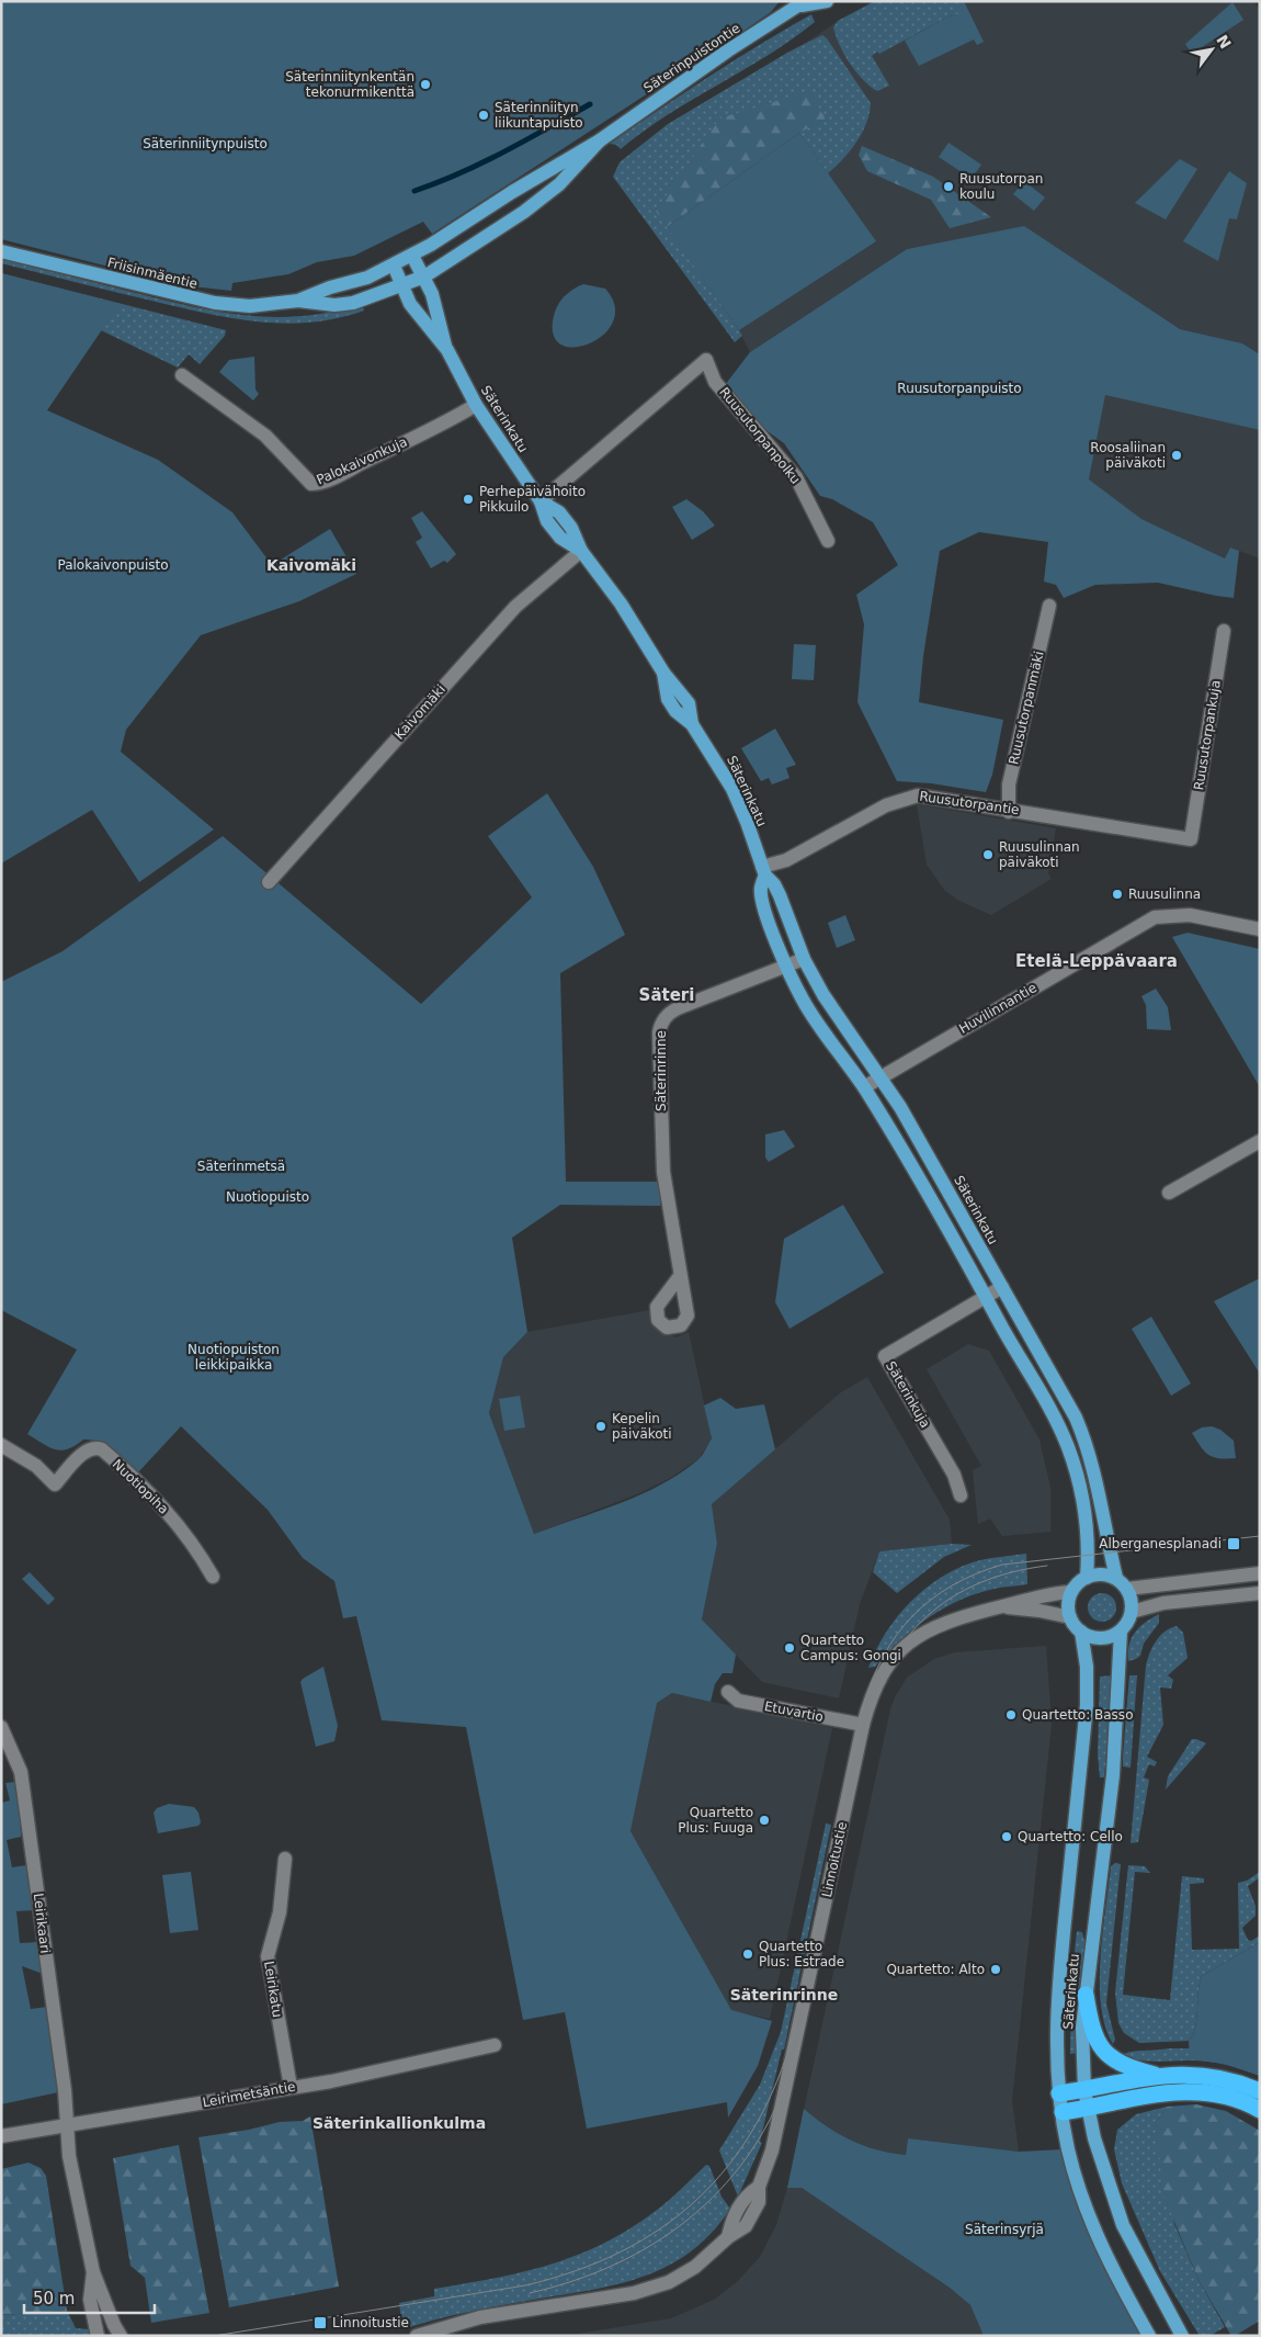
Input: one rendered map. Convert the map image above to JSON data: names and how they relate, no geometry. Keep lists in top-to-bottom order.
{
  "streets": {
    "main road": ["Säterinpuistontie", "Friisinmäentie", "Säterinkatu"],
    "street": [
      "Ruusutorpanpolku",
      "Palokaivonkuja",
      "Ruusutorpanmäki",
      "Kaivomäki",
      "Ruusutorpankuja",
      "Ruusutorpantie",
      "Huvilinnantie",
      "Säterinrinne",
      "Säterinkuja",
      "Nuotiopiha",
      "Etuvartio",
      "Linnoitustie",
      "Leirikaari",
      "Leirikatu",
      "Leirimetsäntie"
    ]
  },
  "crossings": [
    ["Säterinpuistontie", "Friisinmäentie"],
    ["Säterinpuistontie", "Säterinkatu"],
    ["Friisinmäentie", "Säterinkatu"],
    ["Säterinkatu", "Ruusutorpanpolku"],
    ["Säterinkatu", "Palokaivonkuja"],
    ["Säterinkatu", "Kaivomäki"],
    ["Säterinkatu", "Ruusutorpantie"],
    ["Säterinkatu", "Huvilinnantie"],
    ["Säterinkatu", "Säterinrinne"],
    ["Säterinkatu", "Säterinkuja"],
    ["Säterinkatu", "Linnoitustie"],
    ["Ruusutorpanmäki", "Ruusutorpantie"],
    ["Ruusutorpankuja", "Ruusutorpantie"],
    ["Etuvartio", "Linnoitustie"],
    ["Leirikaari", "Leirimetsäntie"],
    ["Leirikatu", "Leirimetsäntie"]
  ],
  "districts": [
    "Kaivomäki",
    "Etelä-Leppävaara",
    "Säteri",
    "Säterinrinne",
    "Säterinkallionkulma"
  ],
  "parks": [
    "Säterinniitynpuisto",
    "Ruusutorpanpuisto",
    "Palokaivonpuisto",
    "Säterinmetsä",
    "Nuotiopuisto",
    "Nuotiopuiston leikkipaikka",
    "Säterinsyrjä"
  ],
  "places": {
    "other": [
      "Säterinniitynkentän tekonurmikenttä",
      "Säterinniityn liikuntapuisto",
      "Ruusutorpan koulu",
      "Roosaliinan päiväkoti",
      "Perhepäivähoito Pikkuilo",
      "Ruusulinnan päiväkoti",
      "Ruusulinna",
      "Kepelin päiväkoti",
      "Quartetto Campus: Gongi",
      "Quartetto: Basso",
      "Quartetto Plus: Fuuga",
      "Quartetto: Cello",
      "Quartetto Plus: Estrade",
      "Quartetto: Alto"
    ],
    "transit": ["Alberganesplanadi", "Linnoitustie"]
  },
  "scale_bar": "50 m",
  "north": "top right"
}
